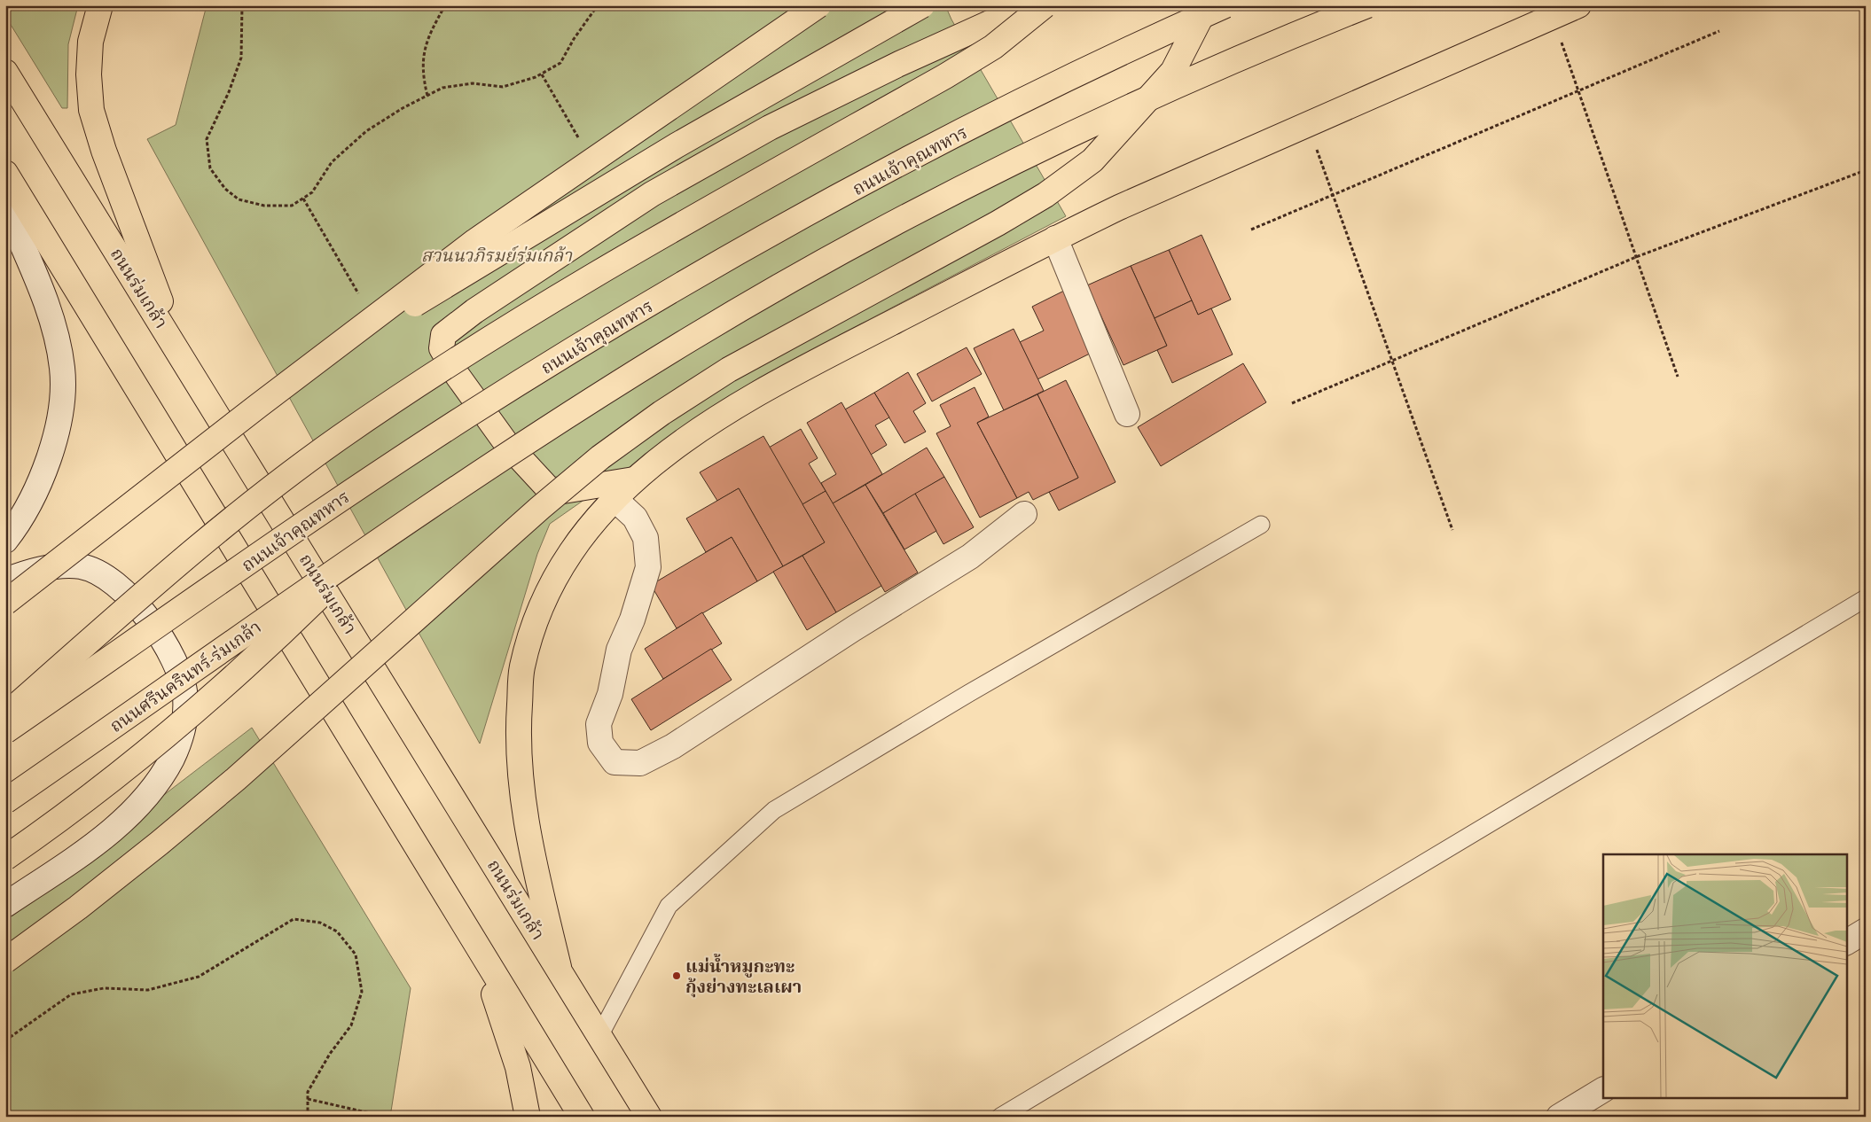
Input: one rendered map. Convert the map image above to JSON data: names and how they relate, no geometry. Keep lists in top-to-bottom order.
{
  "streets": {
    "main road": ["ถนนเจ้าคุณทหาร", "ถนนร่มเกล้า", "ถนนศรีนครินทร์-ร่มเกล้า"]
  },
  "parks": ["สวนนวภิรมย์ร่มเกล้า"],
  "places": ["แม่น้ำหมูกะทะ กุ้งย่างทะเลเผา"]
}
